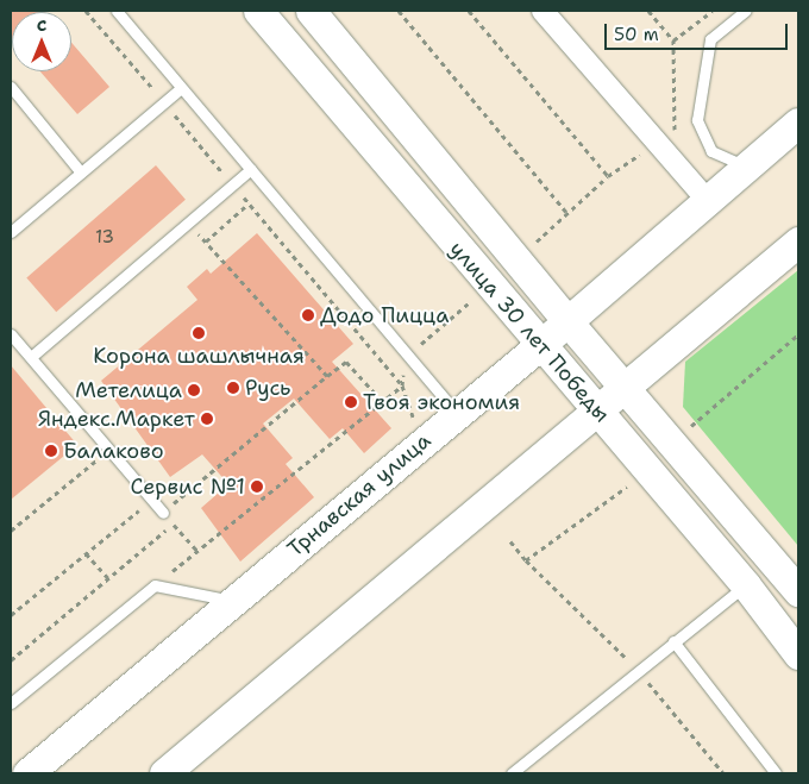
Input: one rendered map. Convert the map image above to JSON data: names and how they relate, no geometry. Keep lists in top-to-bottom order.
{
  "streets": {
    "main road": ["улица 30 лет Победы", "Трнавская улица"]
  },
  "crossings": [
    ["улица 30 лет Победы", "Трнавская улица"]
  ],
  "places": [
    "Додо Пицца",
    "Корона шашлычная",
    "Русь",
    "Метелица",
    "Твоя экономия",
    "Яндекс.Маркет",
    "Балаково",
    "Сервис №1"
  ],
  "house_numbers": ["13"],
  "scale_bar": "50 m",
  "north": "top"
}
